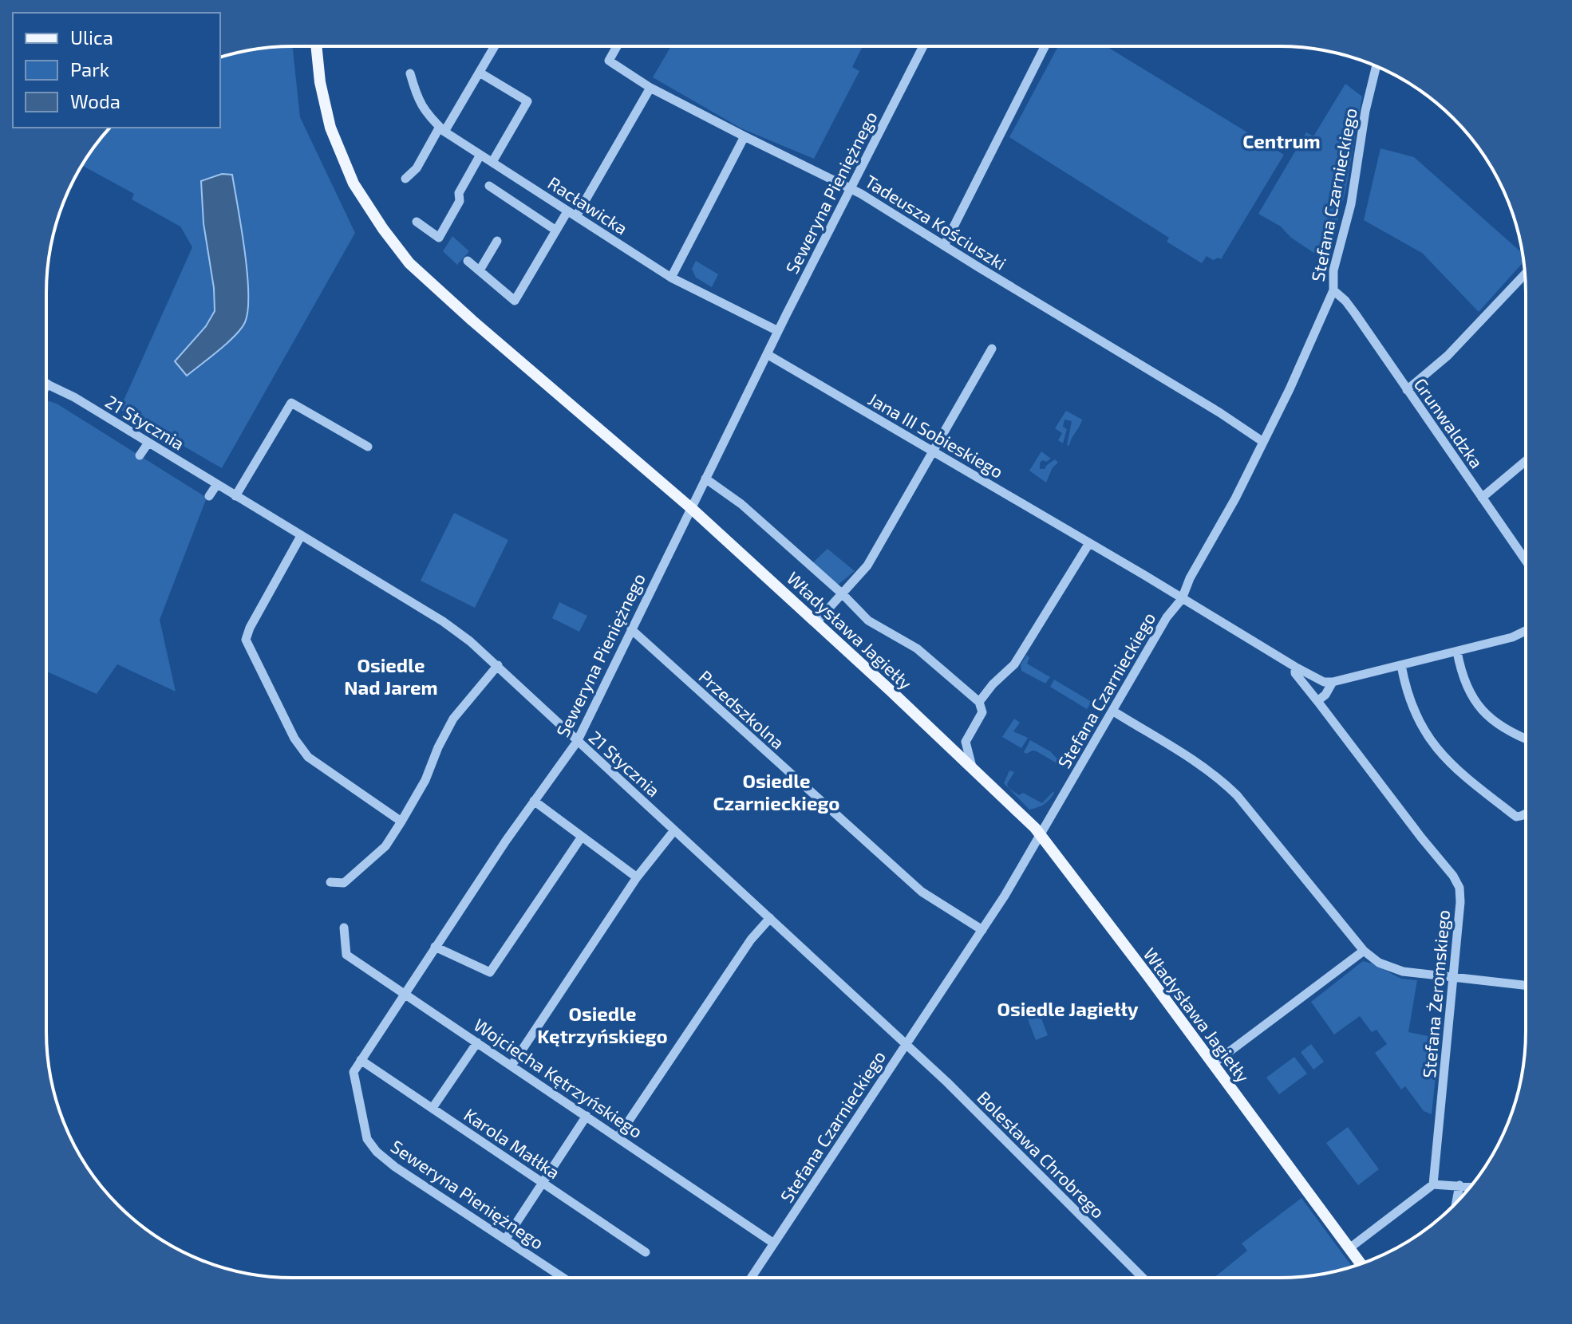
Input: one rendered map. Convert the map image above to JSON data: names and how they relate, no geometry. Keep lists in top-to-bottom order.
{
  "streets": {
    "main road": ["Władysława Jagiełły"],
    "street": [
      "Seweryna Pieniężnego",
      "Stefana Czarnieckiego",
      "Racławicka",
      "Tadeusza Kościuszki",
      "21 Stycznia",
      "Grunwaldzka",
      "Jana III Sobieskiego",
      "Przedszkolna",
      "Stefana Żeromskiego",
      "Wojciecha Kętrzyńskiego",
      "Karola Małłka",
      "Bolesława Chrobrego"
    ]
  },
  "crossings": [
    ["Seweryna Pieniężnego", "Racławicka"],
    ["Seweryna Pieniężnego", "Tadeusza Kościuszki"],
    ["Seweryna Pieniężnego", "21 Stycznia"],
    ["Seweryna Pieniężnego", "Jana III Sobieskiego"],
    ["Seweryna Pieniężnego", "Władysława Jagiełły"],
    ["Seweryna Pieniężnego", "Przedszkolna"],
    ["Seweryna Pieniężnego", "Wojciecha Kętrzyńskiego"],
    ["Seweryna Pieniężnego", "Karola Małłka"],
    ["Stefana Czarnieckiego", "Tadeusza Kościuszki"],
    ["Stefana Czarnieckiego", "21 Stycznia"],
    ["Stefana Czarnieckiego", "Grunwaldzka"],
    ["Stefana Czarnieckiego", "Jana III Sobieskiego"],
    ["Stefana Czarnieckiego", "Władysława Jagiełły"],
    ["Stefana Czarnieckiego", "Przedszkolna"],
    ["Stefana Czarnieckiego", "Wojciecha Kętrzyńskiego"],
    ["Stefana Czarnieckiego", "Bolesława Chrobrego"],
    ["21 Stycznia", "Bolesława Chrobrego"],
    ["Jana III Sobieskiego", "Stefana Żeromskiego"]
  ],
  "districts": [
    "Centrum",
    "Osiedle Nad Jarem",
    "Osiedle Czarnieckiego",
    "Osiedle Jagiełły",
    "Osiedle Kętrzyńskiego"
  ],
  "legend": ["Ulica", "Park", "Woda"]
}
